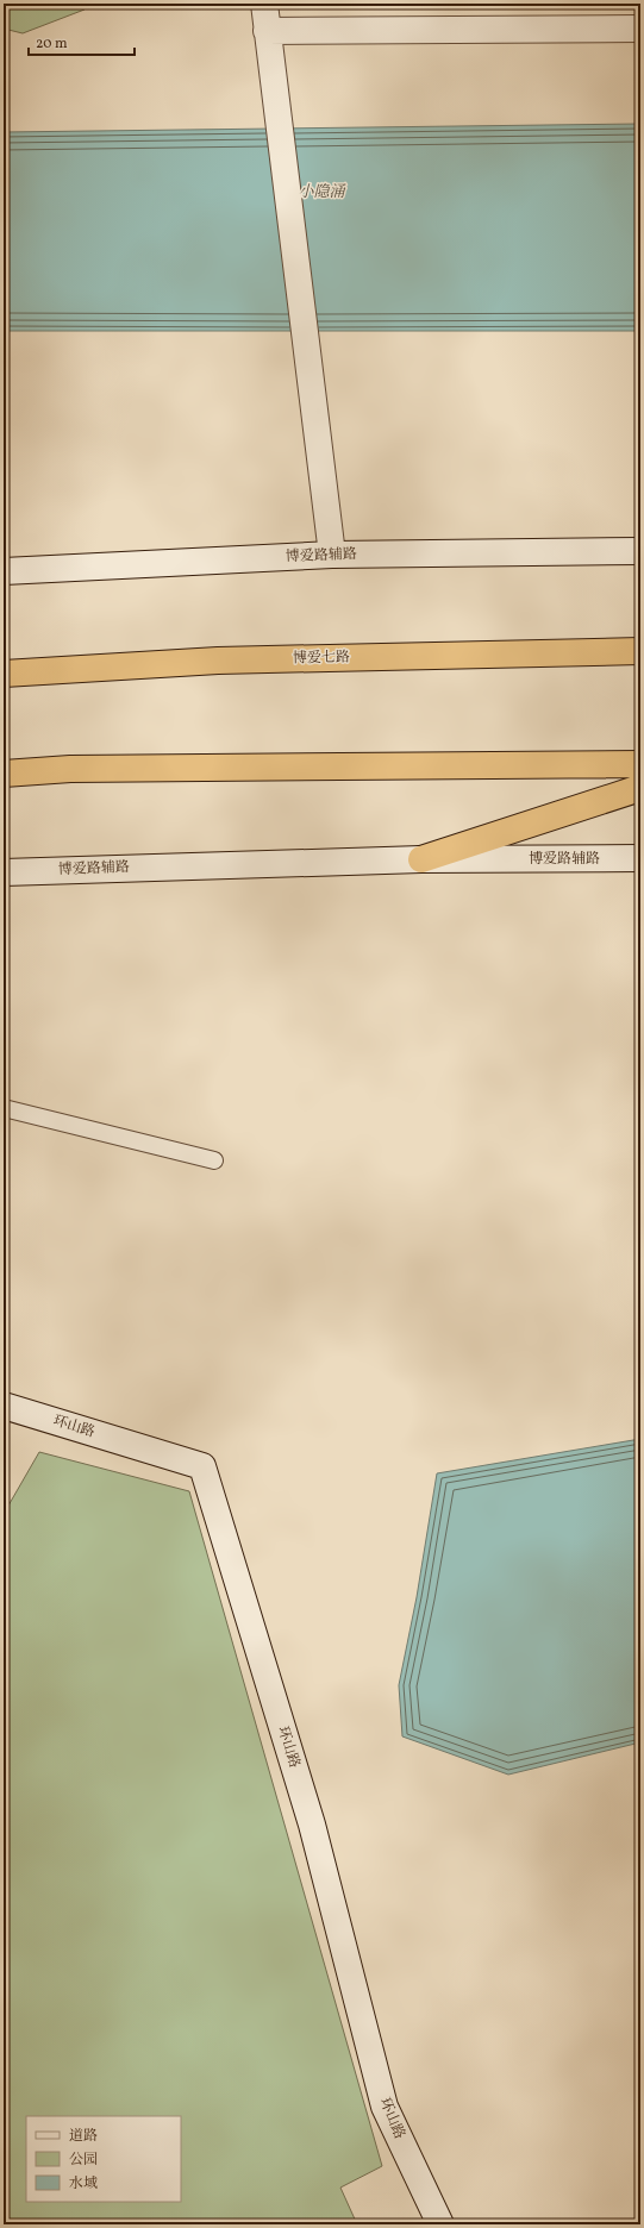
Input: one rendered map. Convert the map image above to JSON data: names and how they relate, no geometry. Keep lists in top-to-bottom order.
{
  "streets": {
    "highway": ["博爱七路"],
    "street": ["博爱路辅路", "环山路"]
  },
  "water": ["小隐涌"],
  "legend": ["道路", "公园", "水域"],
  "scale_bar": "20 m"
}
